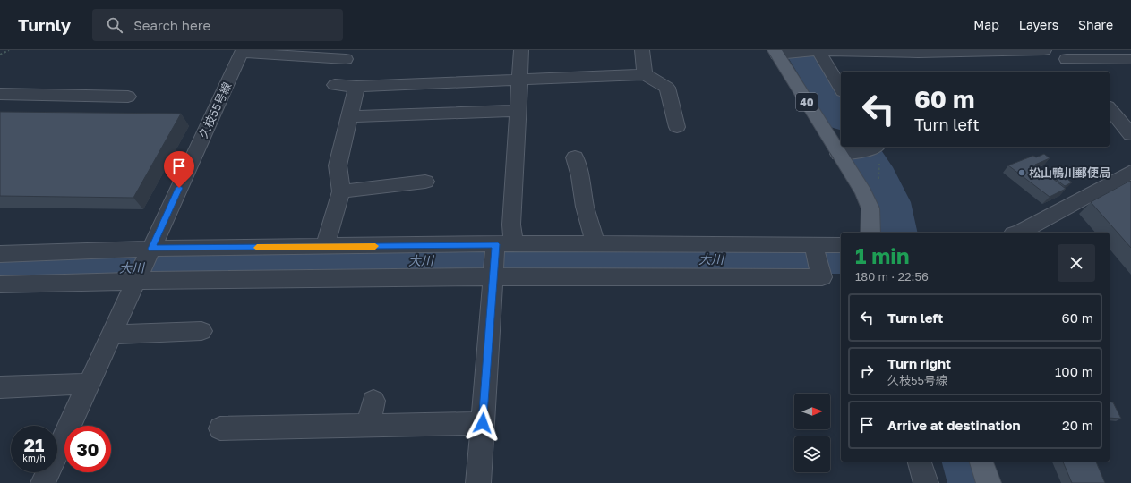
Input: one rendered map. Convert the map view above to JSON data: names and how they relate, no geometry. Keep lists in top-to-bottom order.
{
  "streets": {
    "main road": ["40"],
    "street": ["久枝55号線"]
  },
  "water": ["大川"],
  "places": ["松山鴨川郵便局"],
  "north": "right",
  "page": {
    "header": "Turnly",
    "search": "Search here",
    "nav": ["Map", "Layers", "Share"],
    "turn": ["60 m", "Turn left"],
    "heading": ["1 min", "180 m · 22:56"],
    "list": [
      {
        "name": "Turn left",
        "value": "60 m"
      },
      {
        "name": "Turn right",
        "note": "久枝55号線",
        "value": "100 m"
      },
      {
        "name": "Arrive at destination",
        "value": "20 m"
      }
    ],
    "speed": "21 km/h",
    "limit": "30"
  }
}
